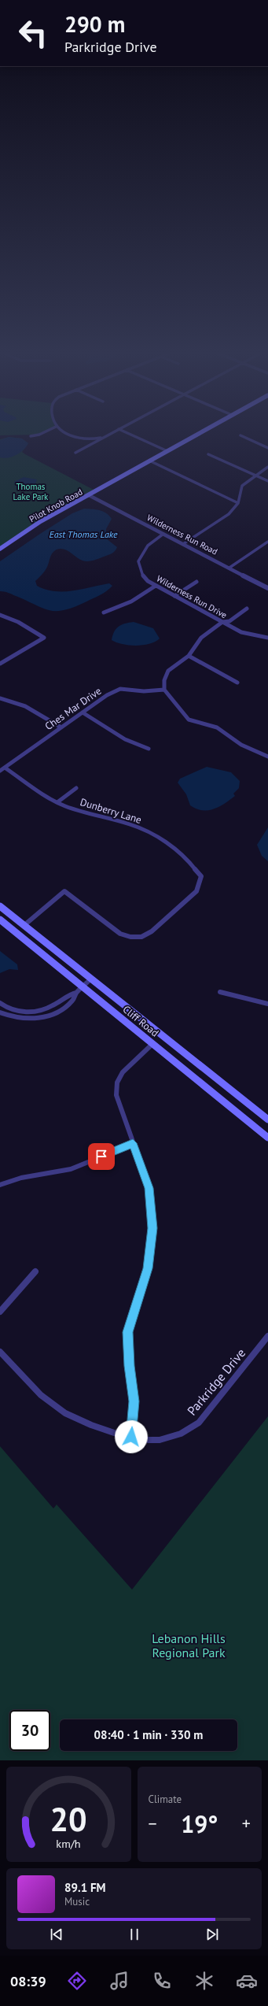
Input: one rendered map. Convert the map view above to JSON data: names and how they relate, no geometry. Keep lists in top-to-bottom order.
{
  "streets": {
    "main road": ["Pilot Knob Road", "Cliff Road"],
    "street": [
      "Wilderness Run Road",
      "Wilderness Run Drive",
      "Ches Mar Drive",
      "Dunberry Lane",
      "Parkridge Drive"
    ]
  },
  "crossings": [
    ["Pilot Knob Road", "Wilderness Run Road"],
    ["Wilderness Run Road", "Wilderness Run Drive"],
    ["Ches Mar Drive", "Dunberry Lane"],
    ["Dunberry Lane", "Cliff Road"]
  ],
  "water": ["East Thomas Lake"],
  "parks": ["Thomas Lake Park", "Lebanon Hills Regional Park"],
  "page": {
    "turn": ["290 m", "Parkridge Drive"],
    "limit": "30",
    "trip": "08:40 · 1 min · 330 m",
    "tile": "Climate",
    "heat": ["−", "19°", "+"],
    "song": ["89.1 FM", "Music"],
    "tabs": "08:39",
    "gauge": ["20", "km/h"]
  }
}
